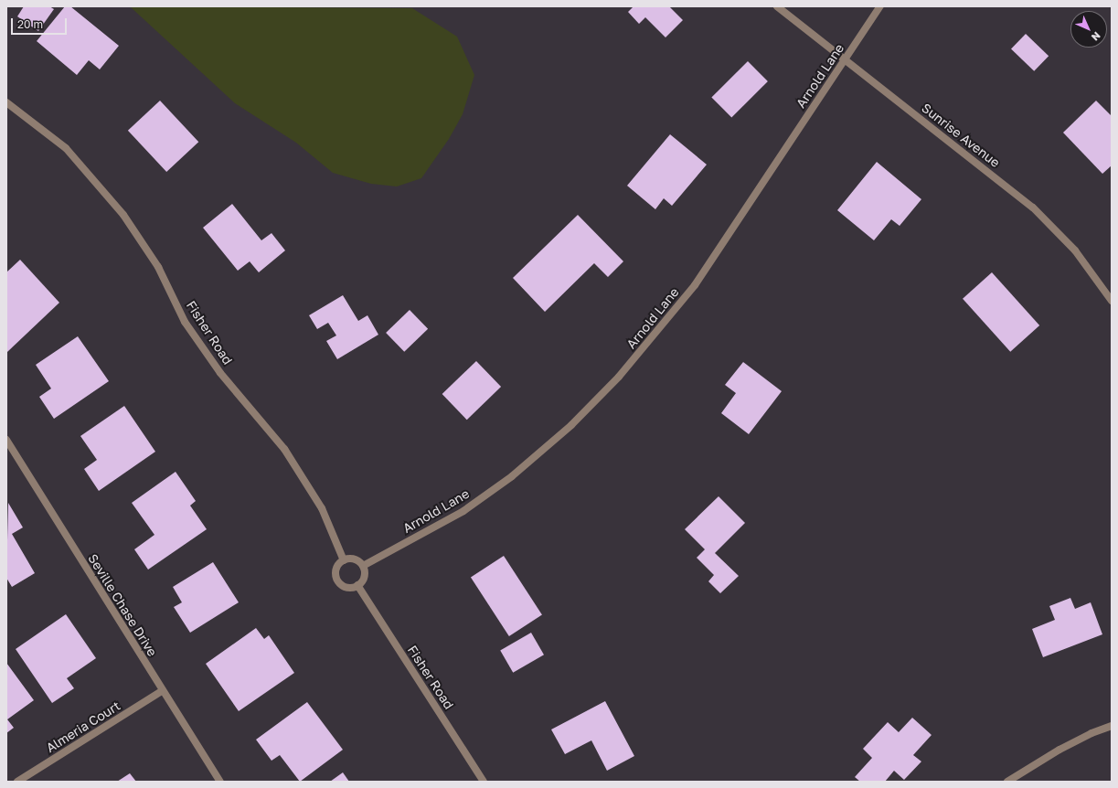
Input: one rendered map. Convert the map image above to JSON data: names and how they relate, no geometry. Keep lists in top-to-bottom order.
{
  "streets": {
    "street": [
      "Arnold Lane",
      "Sunrise Avenue",
      "Fisher Road",
      "Seville Chase Drive",
      "Almeria Court"
    ]
  },
  "crossings": [
    ["Arnold Lane", "Sunrise Avenue"],
    ["Arnold Lane", "Fisher Road"],
    ["Seville Chase Drive", "Almeria Court"]
  ],
  "scale_bar": "20 m",
  "north": "bottom right"
}
